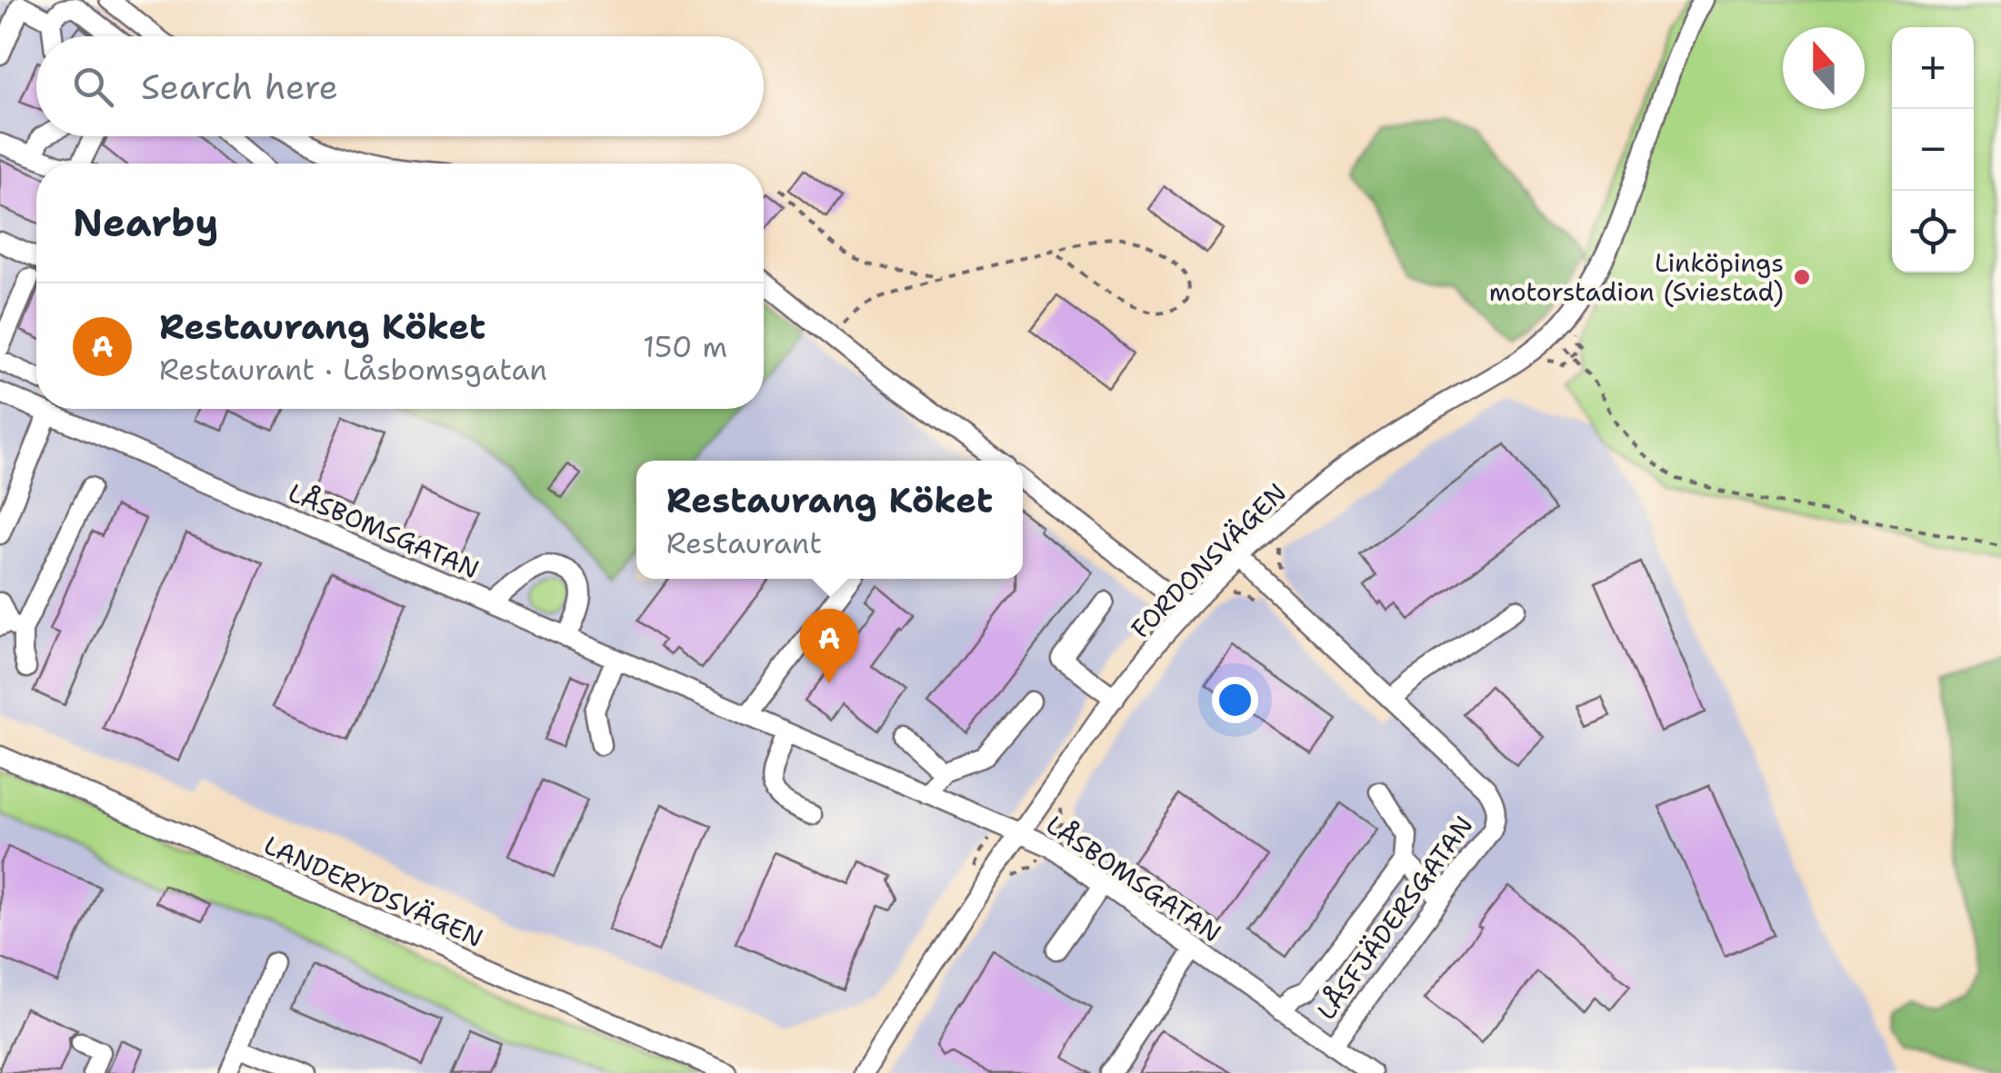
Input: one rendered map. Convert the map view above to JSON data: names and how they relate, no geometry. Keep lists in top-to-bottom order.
{
  "streets": {
    "street": [
      "LÅSBOMSGATAN",
      "FORDONSVÄGEN",
      "LANDERYDSVÄGEN",
      "LÅSFJÄDERSGATAN"
    ]
  },
  "crossings": [
    ["LÅSBOMSGATAN", "FORDONSVÄGEN"],
    ["LÅSBOMSGATAN", "LÅSFJÄDERSGATAN"],
    ["FORDONSVÄGEN", "LÅSFJÄDERSGATAN"]
  ],
  "places": ["Linköpings motorstadion (Sviestad)"],
  "north": "top",
  "page": {
    "map_buttons": ["+", "−"],
    "search": "Search here",
    "heading": "Nearby",
    "list": [
      {
        "mark": "A",
        "name": "Restaurang Köket",
        "note": "Restaurant · Låsbomsgatan",
        "value": "150 m"
      }
    ],
    "popup": ["Restaurang Köket", "Restaurant"],
    "pins": "A"
  }
}
